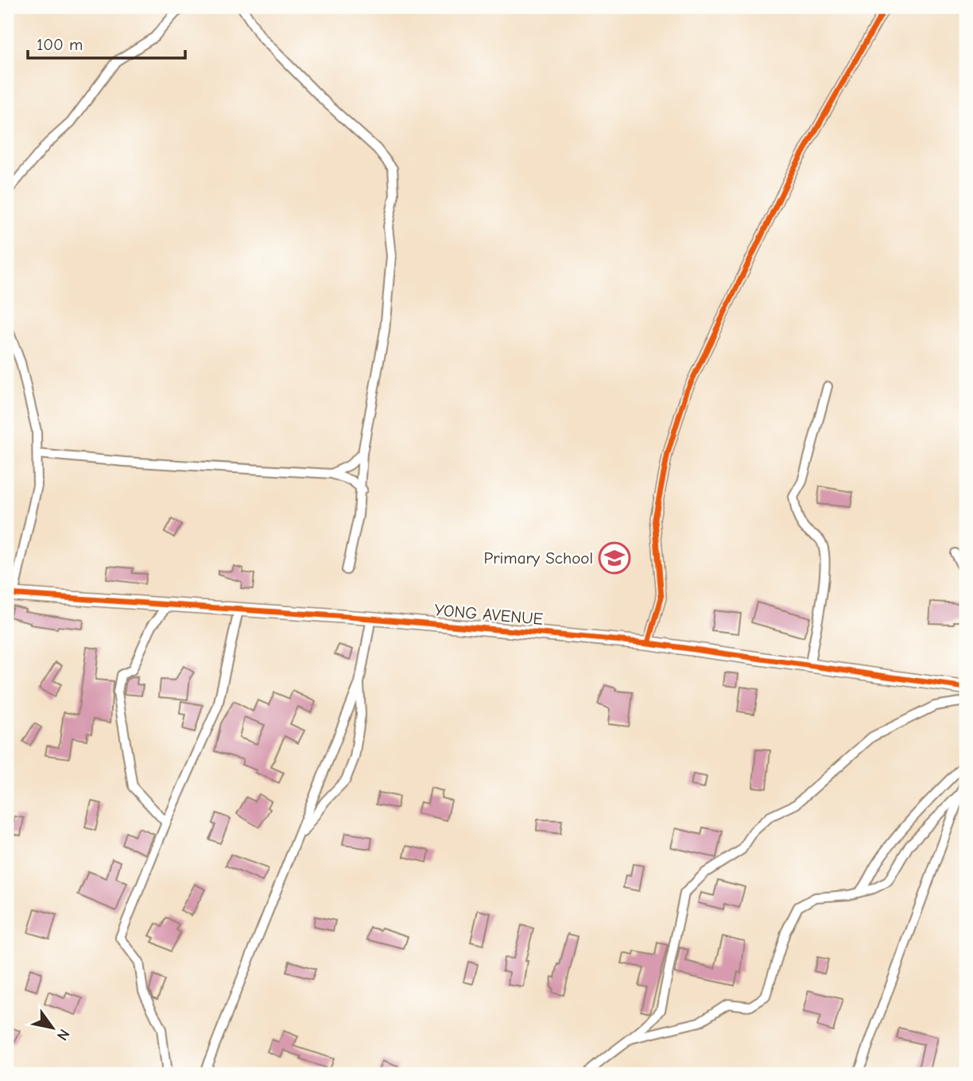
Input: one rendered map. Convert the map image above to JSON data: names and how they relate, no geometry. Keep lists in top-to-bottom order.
{
  "streets": {
    "street": ["YONG AVENUE"]
  },
  "places": {
    "school or university": ["Primary School"]
  },
  "scale_bar": "100 m",
  "north": "bottom right"
}
